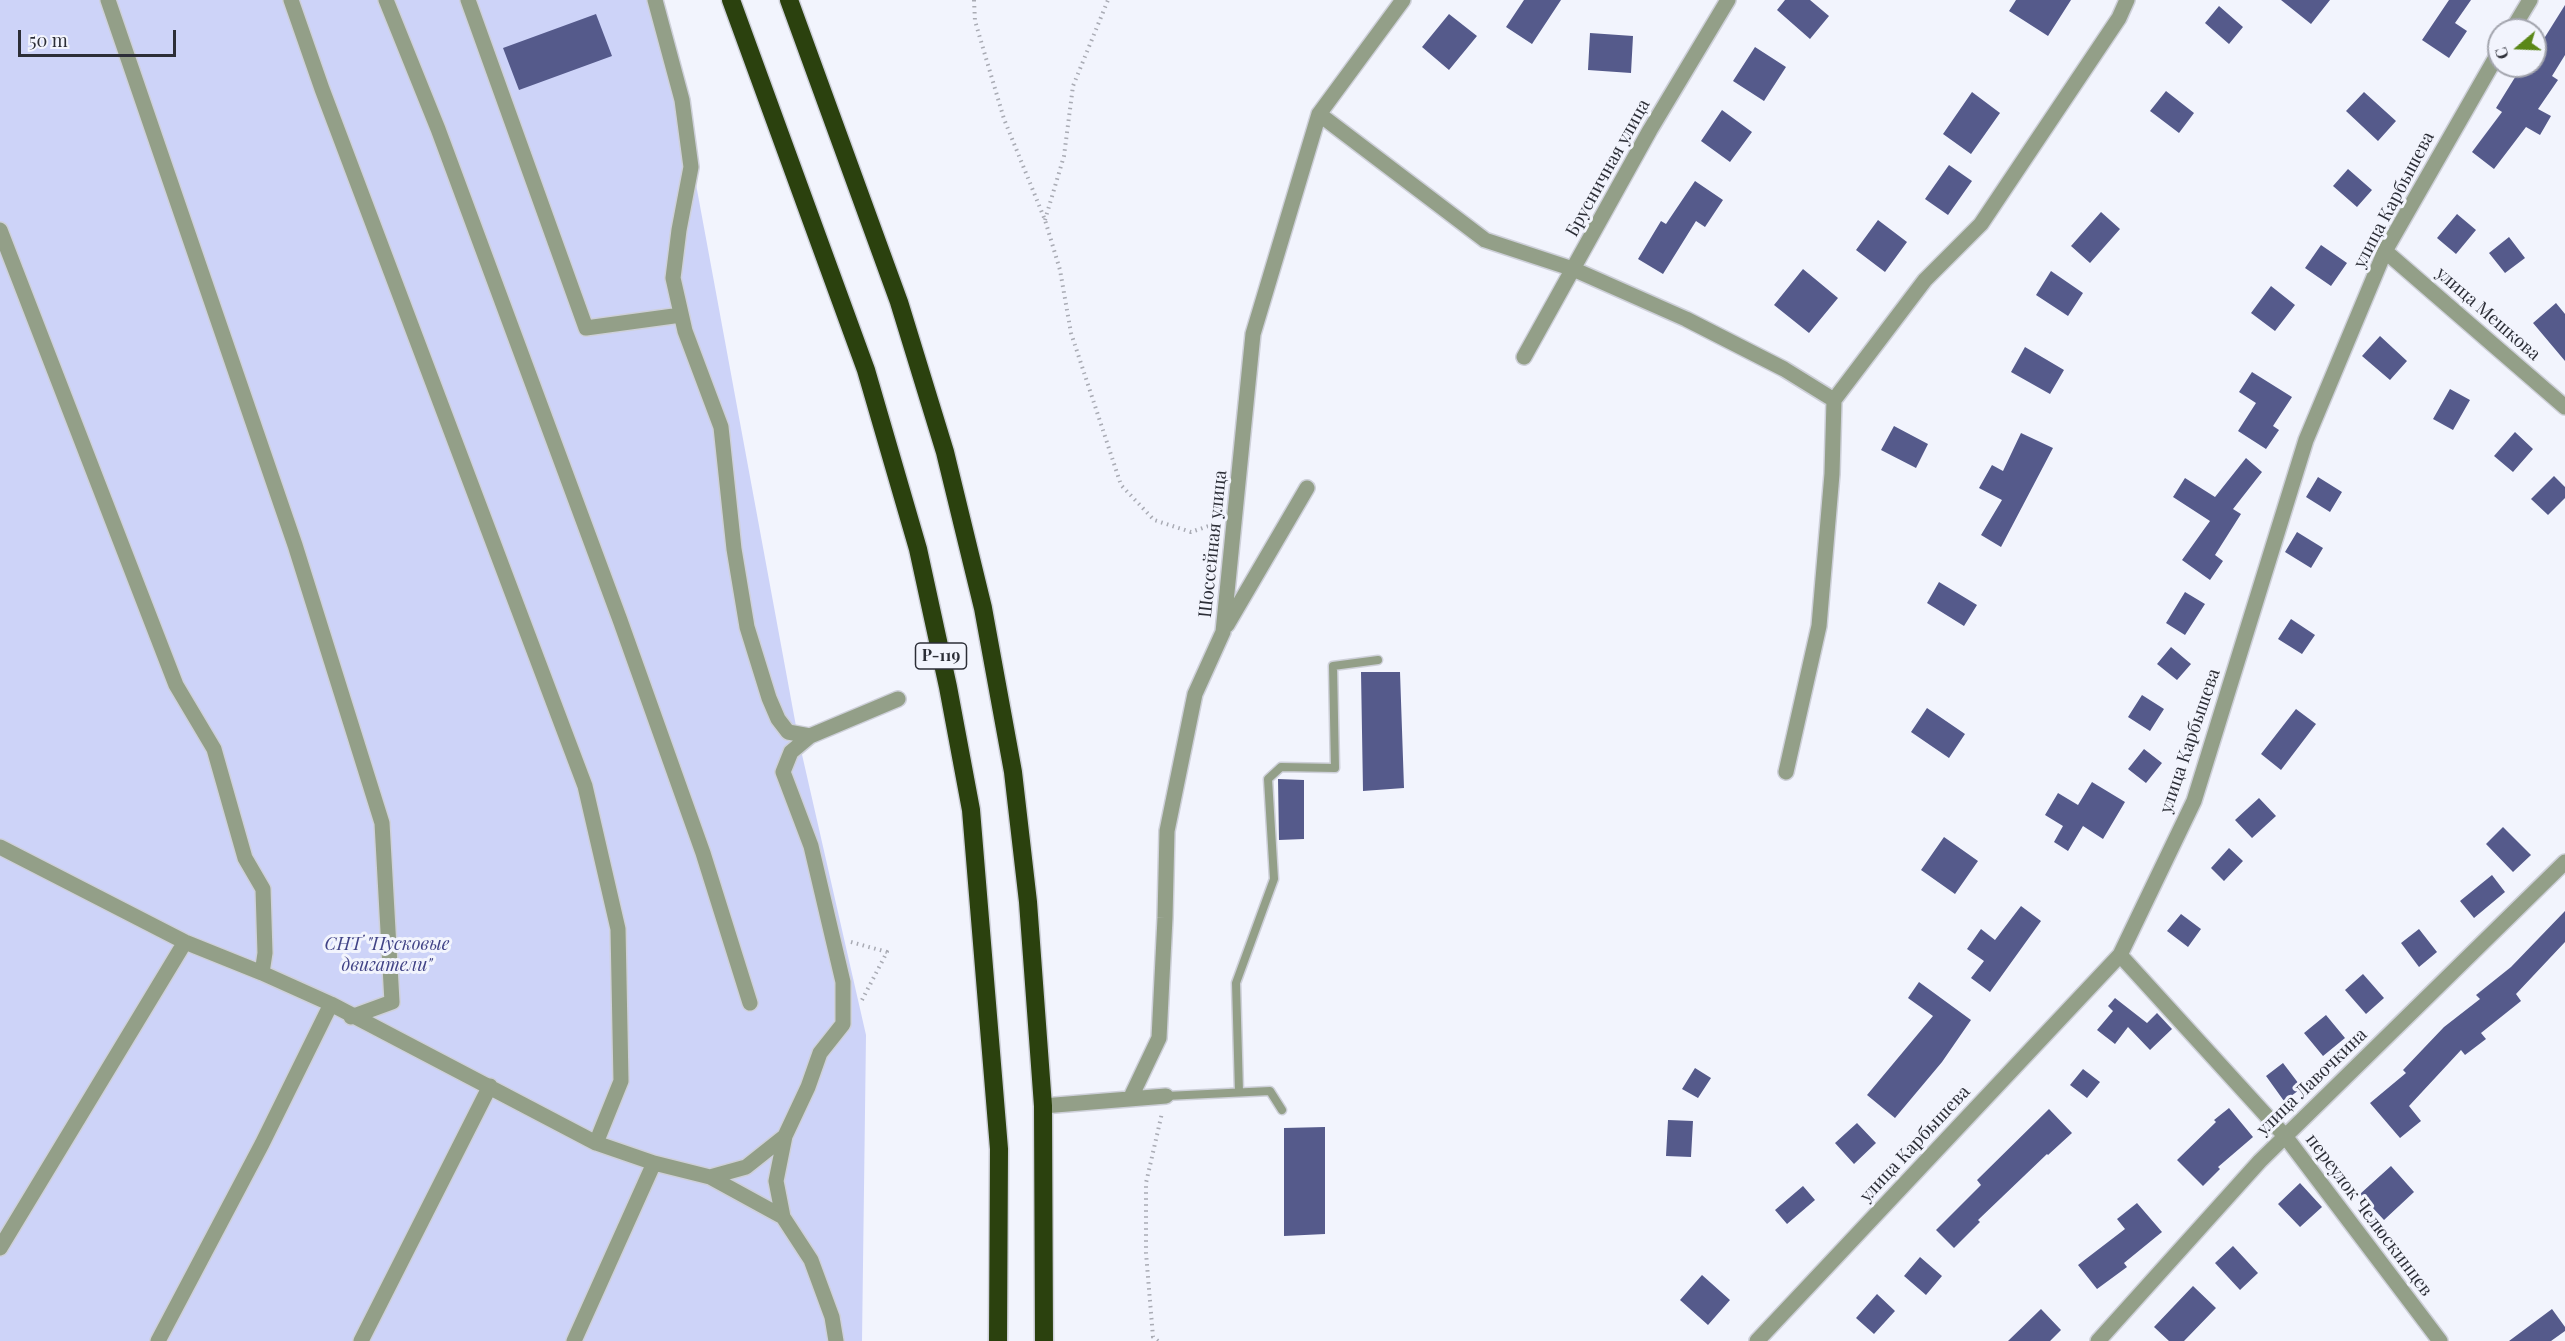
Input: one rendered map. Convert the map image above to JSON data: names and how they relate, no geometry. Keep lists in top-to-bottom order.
{
  "streets": {
    "highway": ["Р-119"],
    "street": [
      "Брусничная улица",
      "улица Карбышева",
      "улица Мешкова",
      "Шоссейная улица",
      "улица Лавочкина",
      "переулок Челюскинцев"
    ]
  },
  "crossings": [
    ["улица Карбышева", "улица Мешкова"],
    ["улица Карбышева", "переулок Челюскинцев"],
    ["улица Лавочкина", "переулок Челюскинцев"]
  ],
  "parks": ["СНТ \"Пусковые двигатели\""],
  "scale_bar": "50 m",
  "north": "left"
}
